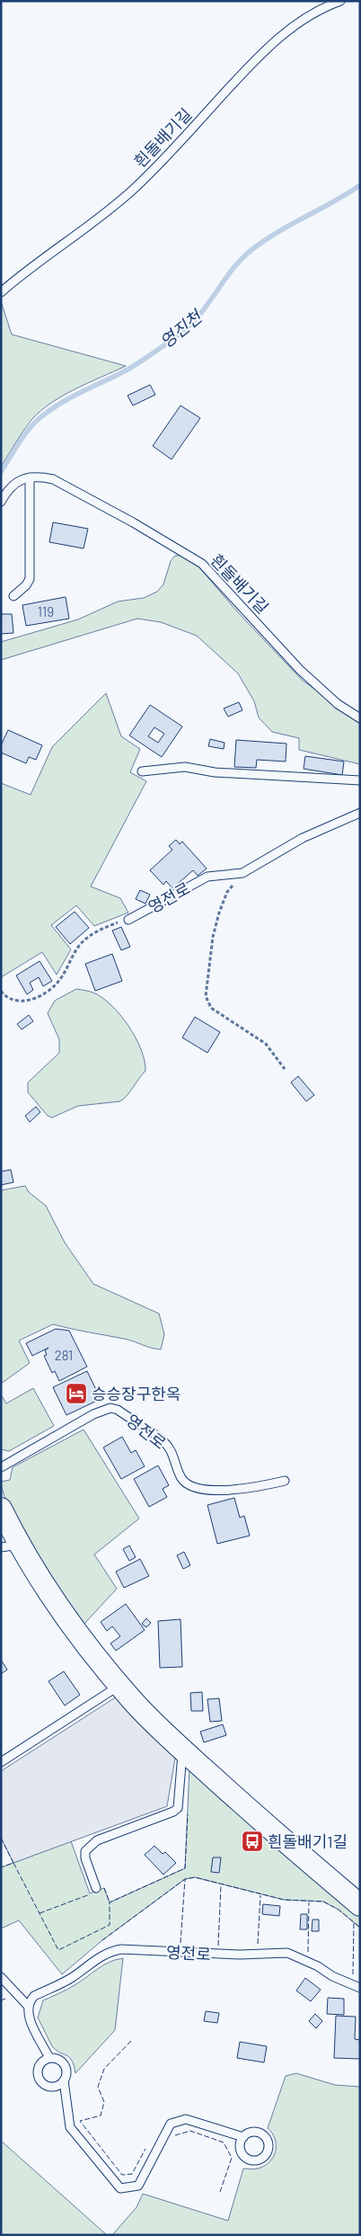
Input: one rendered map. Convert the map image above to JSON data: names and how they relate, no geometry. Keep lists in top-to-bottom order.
{
  "streets": {
    "lane": ["흰돌배기길", "영전로"]
  },
  "water": ["영진천"],
  "places": {
    "hotel": ["승승장구한옥"],
    "bus stop": ["흰돌배기1길"]
  },
  "house_numbers": ["119", "281"]
}
